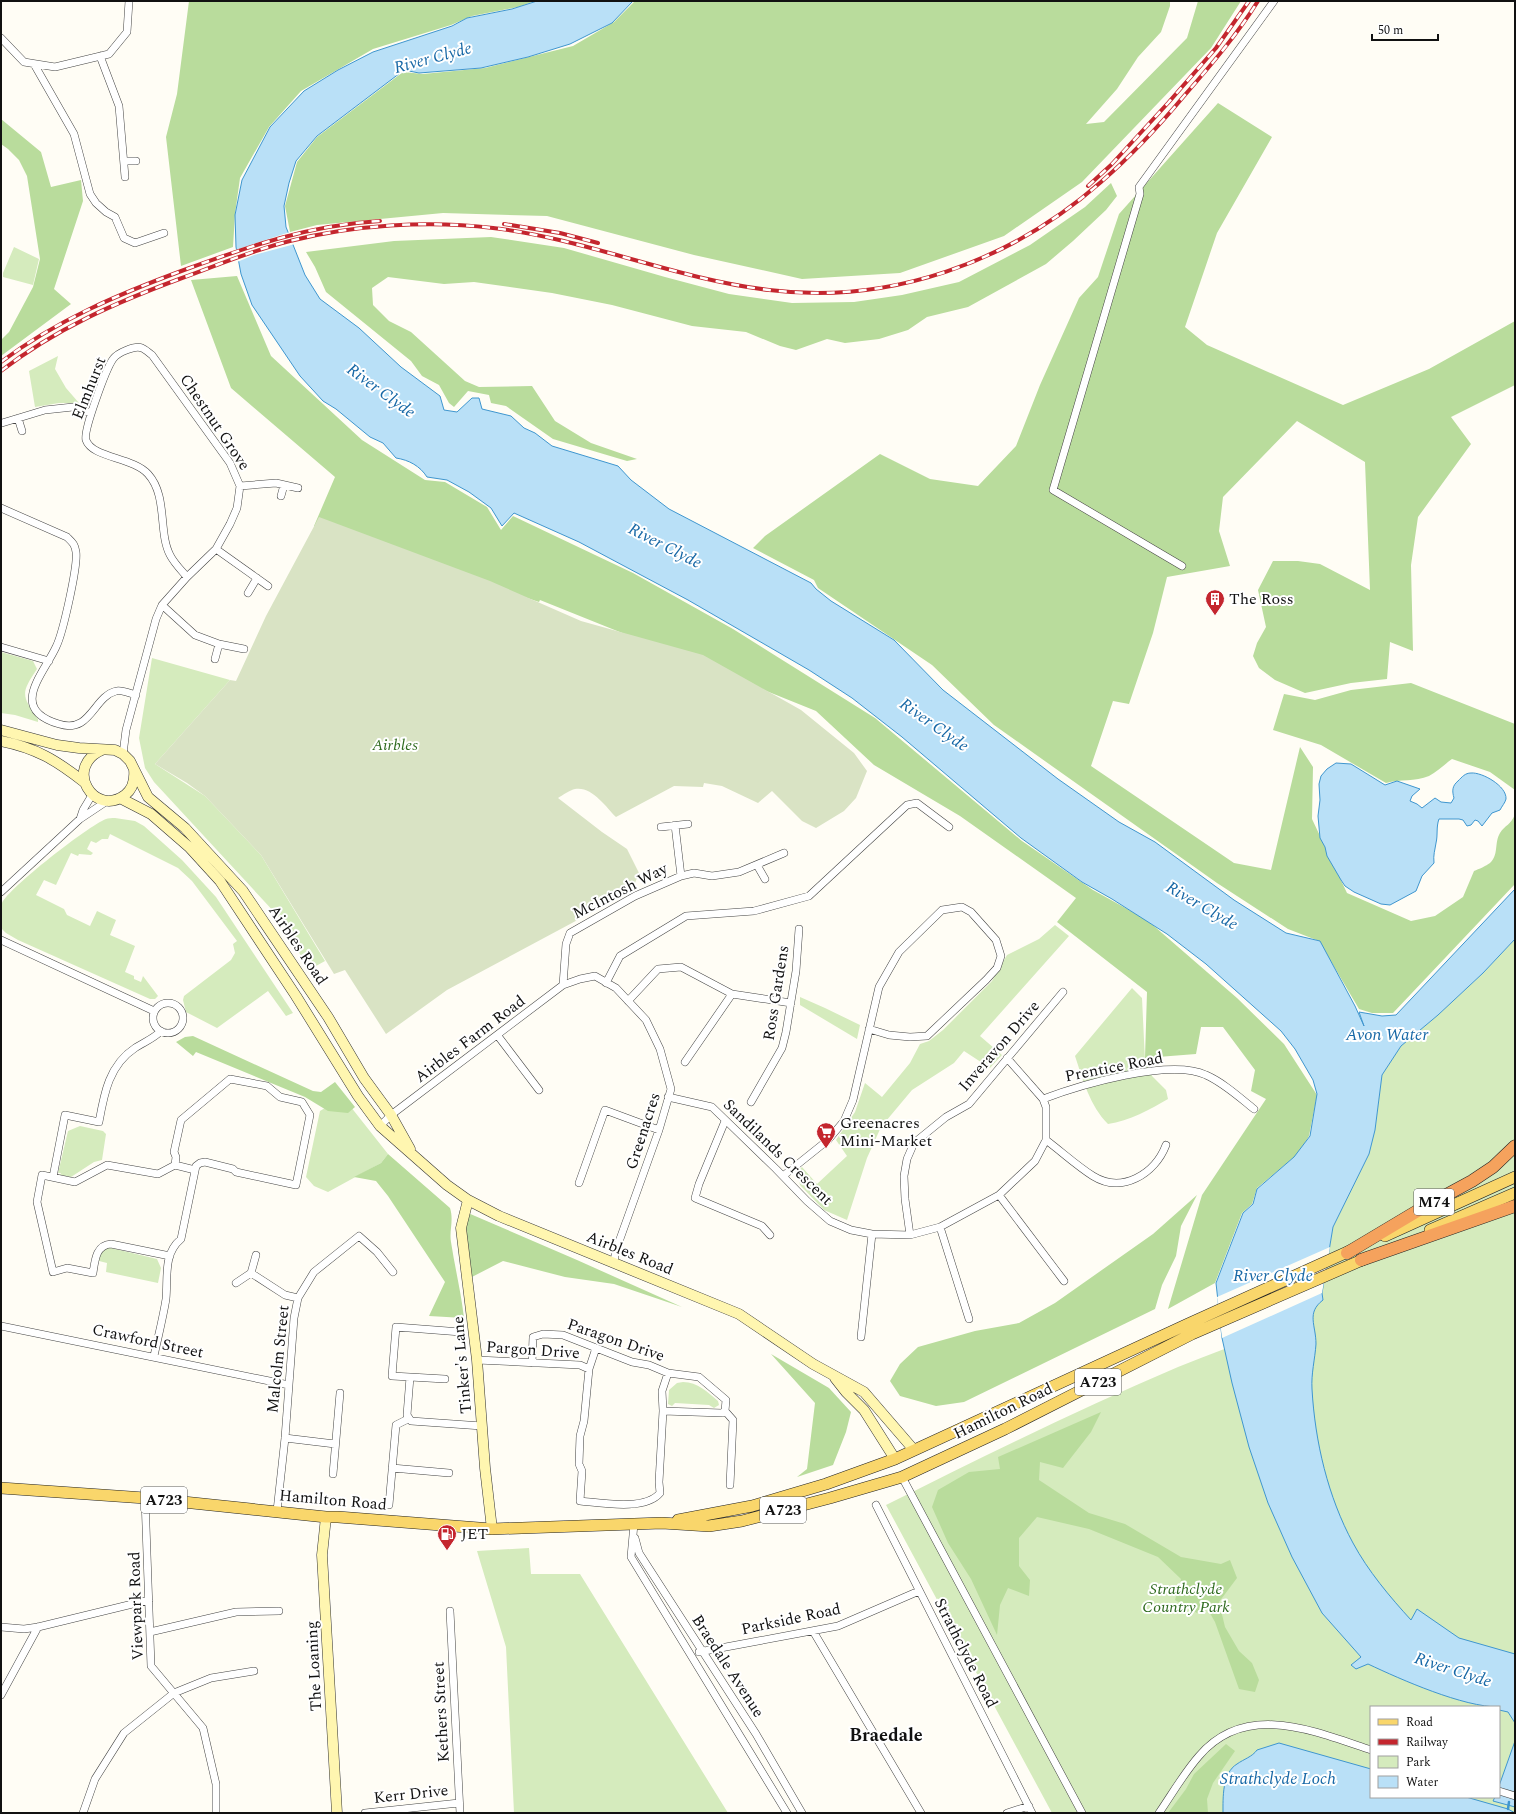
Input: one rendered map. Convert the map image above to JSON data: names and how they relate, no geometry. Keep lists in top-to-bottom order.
{
  "streets": {
    "highway": ["M74"],
    "main road": [
      "Airbles Road",
      "Tinker's Lane",
      "A723",
      "Hamilton Road",
      "The Loaning"
    ],
    "street": [
      "Elmhurst",
      "Chestnut Grove",
      "McIntosh Way",
      "Ross Gardens",
      "Airbles Farm Road",
      "Inveravon Drive",
      "Prentice Road",
      "Greenacres",
      "Sandilands Crescent",
      "Paragon Drive",
      "Crawford Street",
      "Pargon Drive",
      "Malcolm Street",
      "Viewpark Road",
      "Parkside Road",
      "Strathclyde Road",
      "Braedale Avenue",
      "Kethers Street",
      "Kerr Drive"
    ]
  },
  "crossings": [
    ["Elmhurst", "Chestnut Grove"],
    ["Chestnut Grove", "Airbles Road"],
    ["McIntosh Way", "Airbles Farm Road"],
    ["Airbles Road", "Airbles Farm Road"],
    ["Airbles Road", "Greenacres"],
    ["Airbles Road", "Tinker's Lane"],
    ["Airbles Road", "Hamilton Road"],
    ["Airbles Farm Road", "Greenacres"],
    ["Inveravon Drive", "Sandilands Crescent"],
    ["Prentice Road", "Sandilands Crescent"],
    ["Greenacres", "Sandilands Crescent"],
    ["M74", "A723"],
    ["M74", "Hamilton Road"],
    ["Paragon Drive", "Pargon Drive"],
    ["Crawford Street", "Malcolm Street"],
    ["Pargon Drive", "Tinker's Lane"],
    ["Malcolm Street", "Hamilton Road"],
    ["Tinker's Lane", "Hamilton Road"],
    ["A723", "Hamilton Road"],
    ["Hamilton Road", "Viewpark Road"],
    ["Hamilton Road", "The Loaning"],
    ["Hamilton Road", "Braedale Avenue"],
    ["Parkside Road", "Strathclyde Road"],
    ["Parkside Road", "Braedale Avenue"],
    ["Kethers Street", "Kerr Drive"]
  ],
  "districts": ["Braedale"],
  "water": ["River Clyde", "Avon Water", "Strathclyde Loch"],
  "parks": ["Airbles", "Strathclyde Country Park"],
  "places": {
    "building": ["The Ross"],
    "supermarket": ["Greenacres Mini-Market"],
    "fuel station": ["JET"]
  },
  "legend": [
    "Road",
    "Railway",
    "Park",
    "Water"
  ],
  "scale_bar": "50 m"
}
